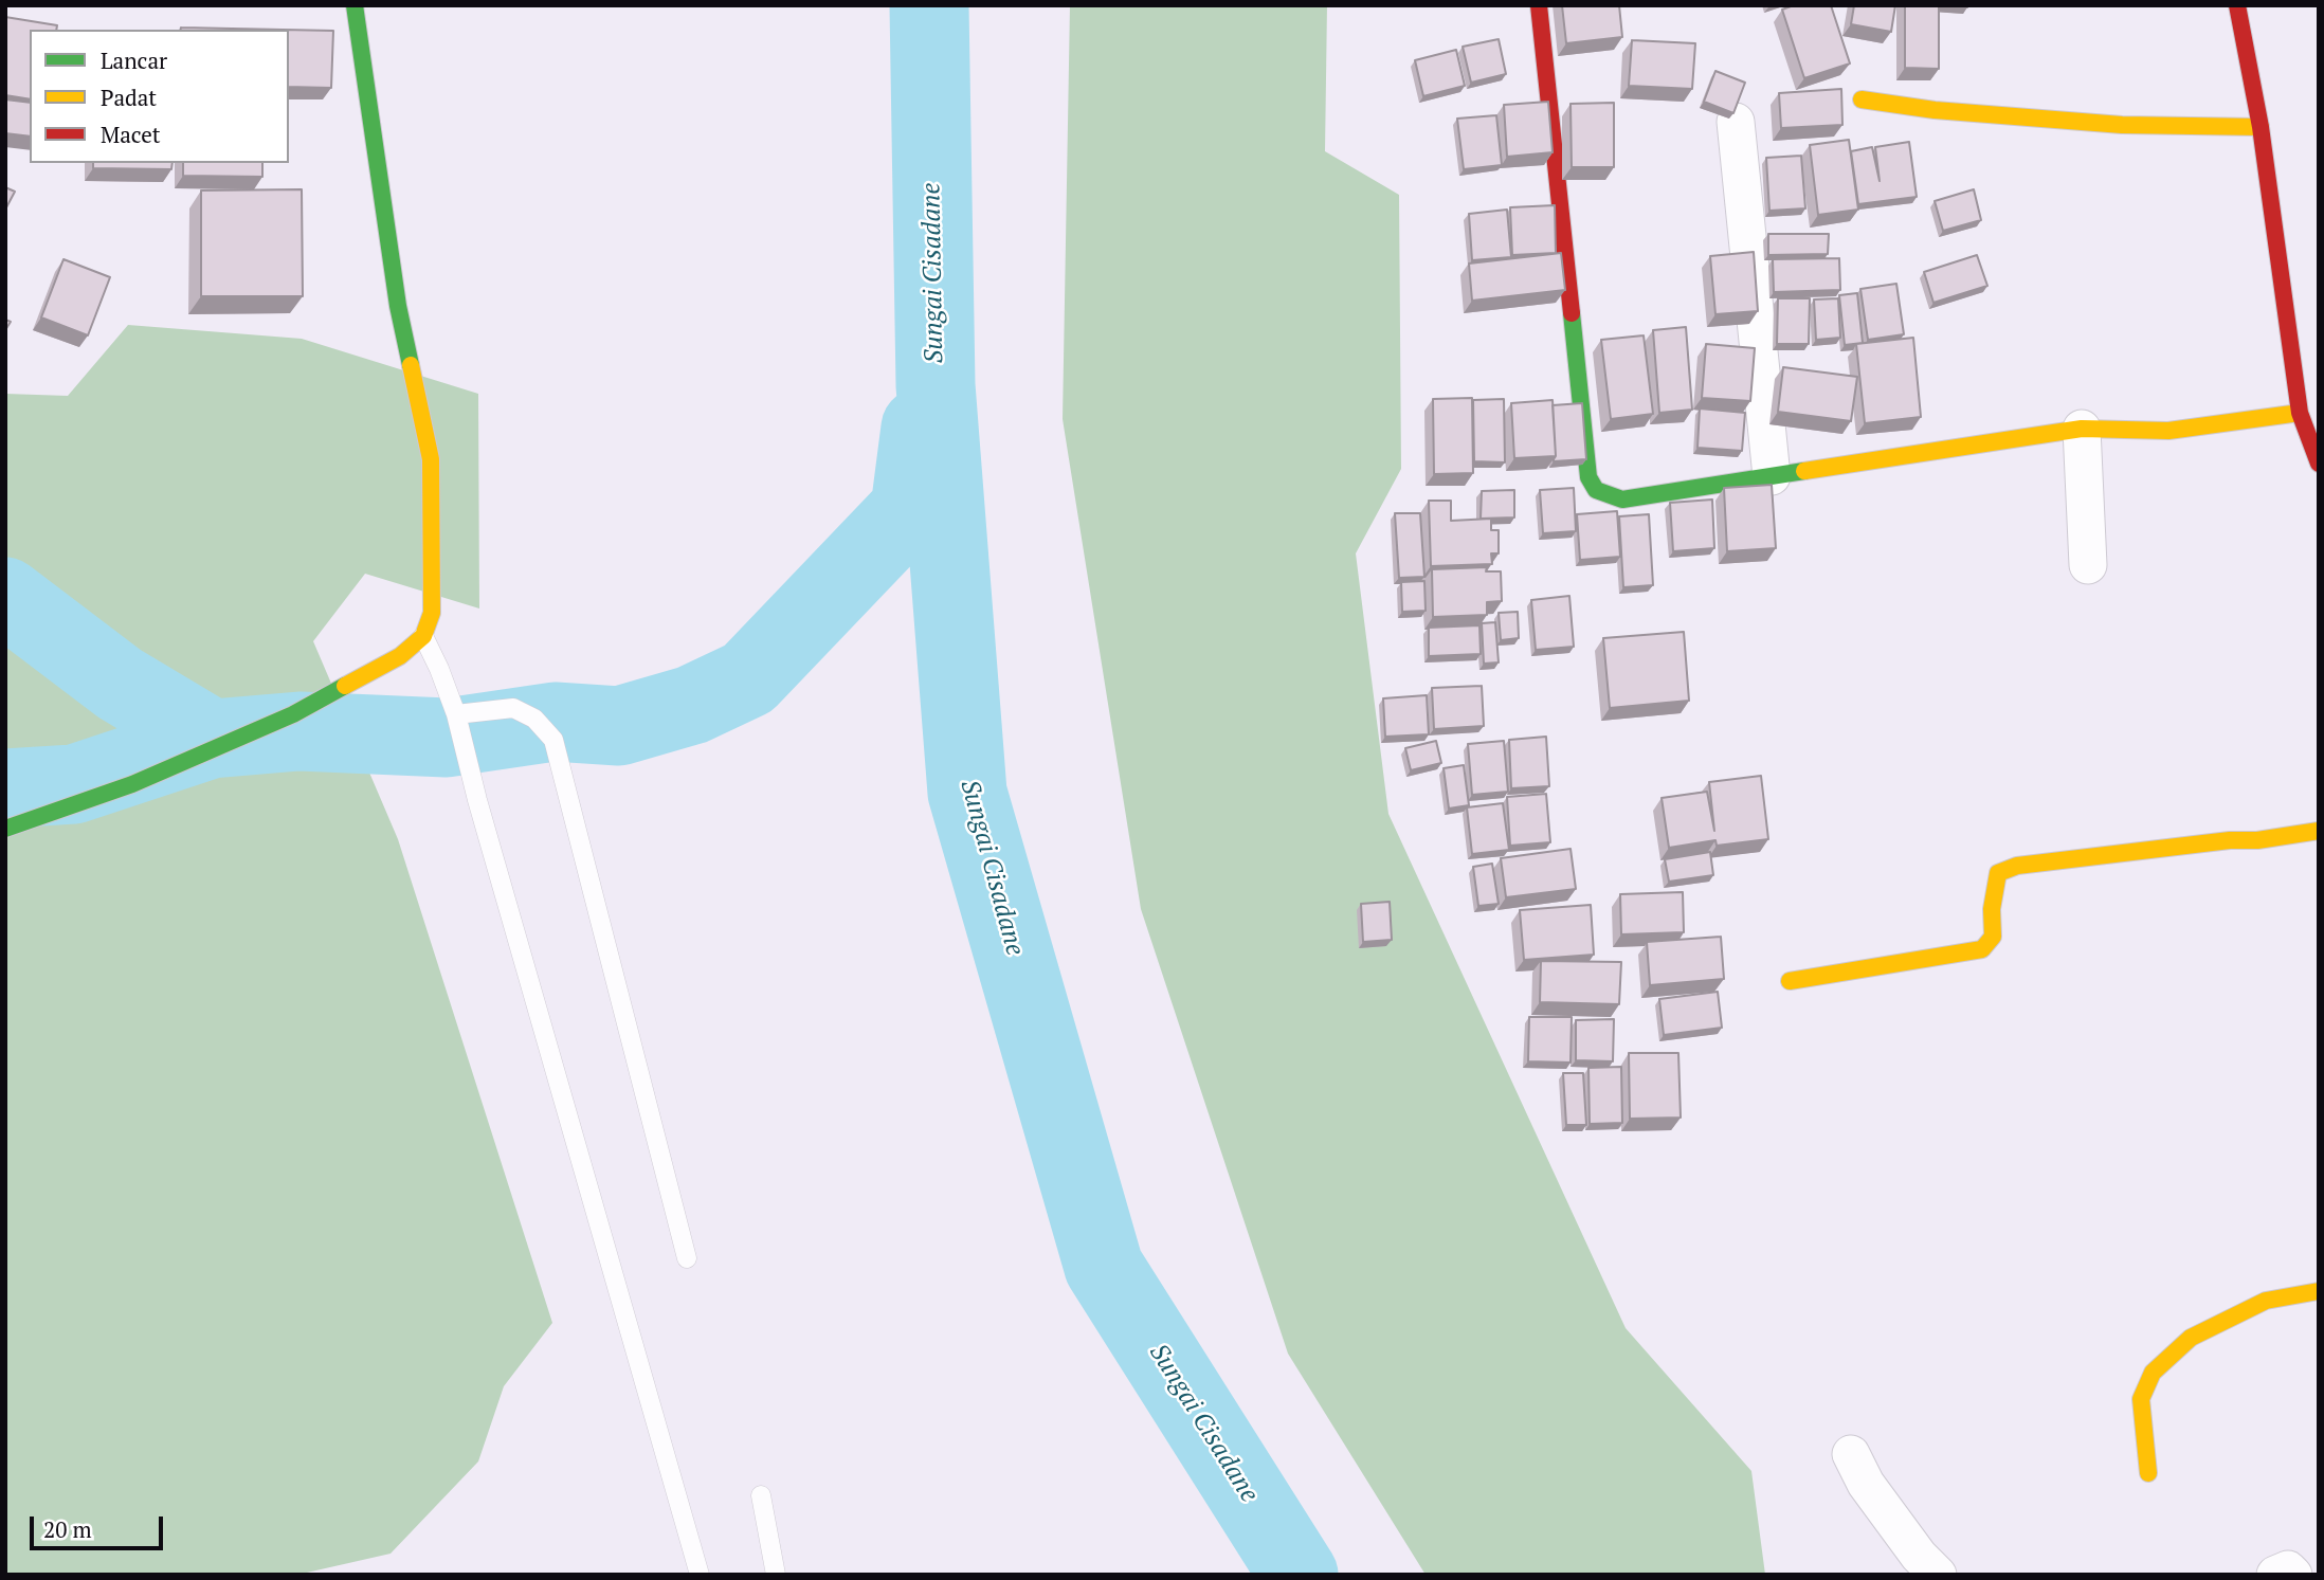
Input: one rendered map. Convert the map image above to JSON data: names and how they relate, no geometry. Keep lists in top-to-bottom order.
{
  "water": ["Sungai Cisadane"],
  "legend": ["Lancar", "Padat", "Macet"],
  "scale_bar": "20 m"
}
